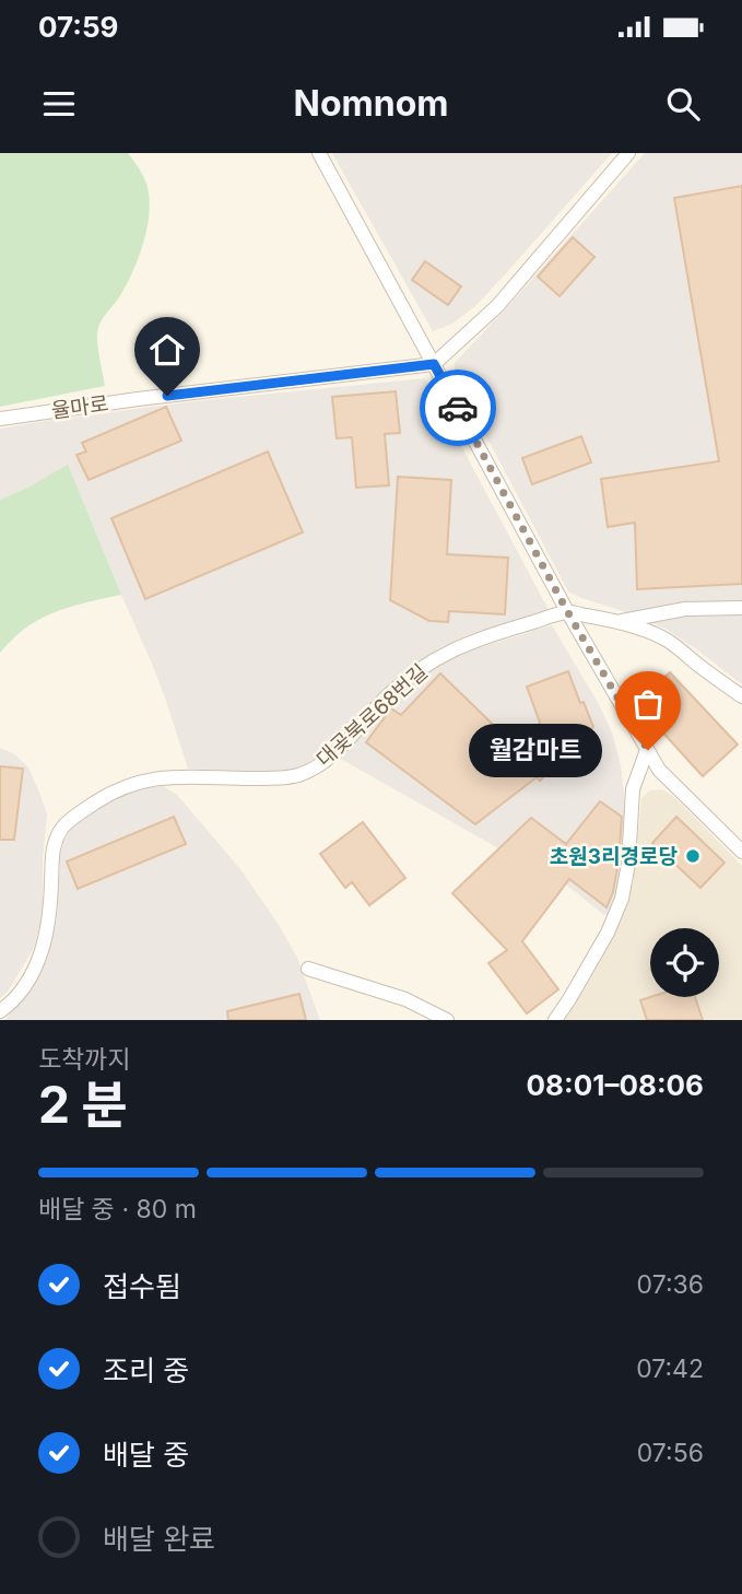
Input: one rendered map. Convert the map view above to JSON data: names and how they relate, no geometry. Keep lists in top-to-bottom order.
{
  "streets": {
    "lane": ["율마로", "대곶북로68번길"]
  },
  "places": ["월감마트", "초원3리경로당"],
  "page": {
    "status": "07:59",
    "header": "Nomnom",
    "bubble": "월감마트",
    "heading": ["2 분", "도착까지", "08:01–08:06"],
    "bar": "배달 중 · 80 m",
    "list": [
      ["접수됨", "07:36"],
      ["조리 중", "07:42"],
      ["배달 중", "07:56"],
      "배달 완료"
    ]
  }
}
